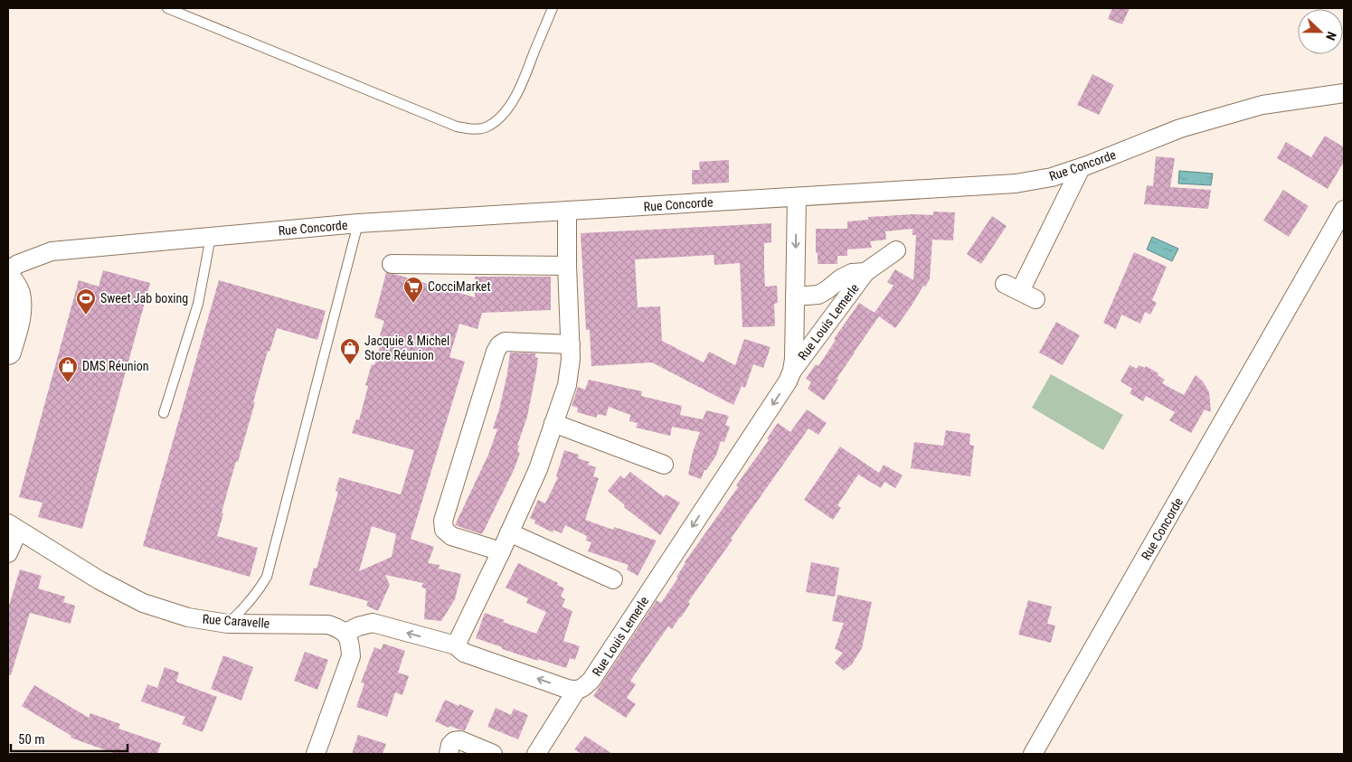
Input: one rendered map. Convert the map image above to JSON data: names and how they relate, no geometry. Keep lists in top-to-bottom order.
{
  "streets": {
    "street": ["Rue Concorde", "Rue Louis Lemerle", "Rue Caravelle"]
  },
  "crossings": [
    ["Rue Concorde", "Rue Louis Lemerle"]
  ],
  "one_way": ["Rue Louis Lemerle"],
  "places": {
    "supermarket": ["CocciMarket"],
    "sports": ["Sweet Jab boxing"],
    "shop": ["Jacquie & Michel Store Réunion", "DMS Réunion"]
  },
  "scale_bar": "50 m",
  "north": "right"
}
